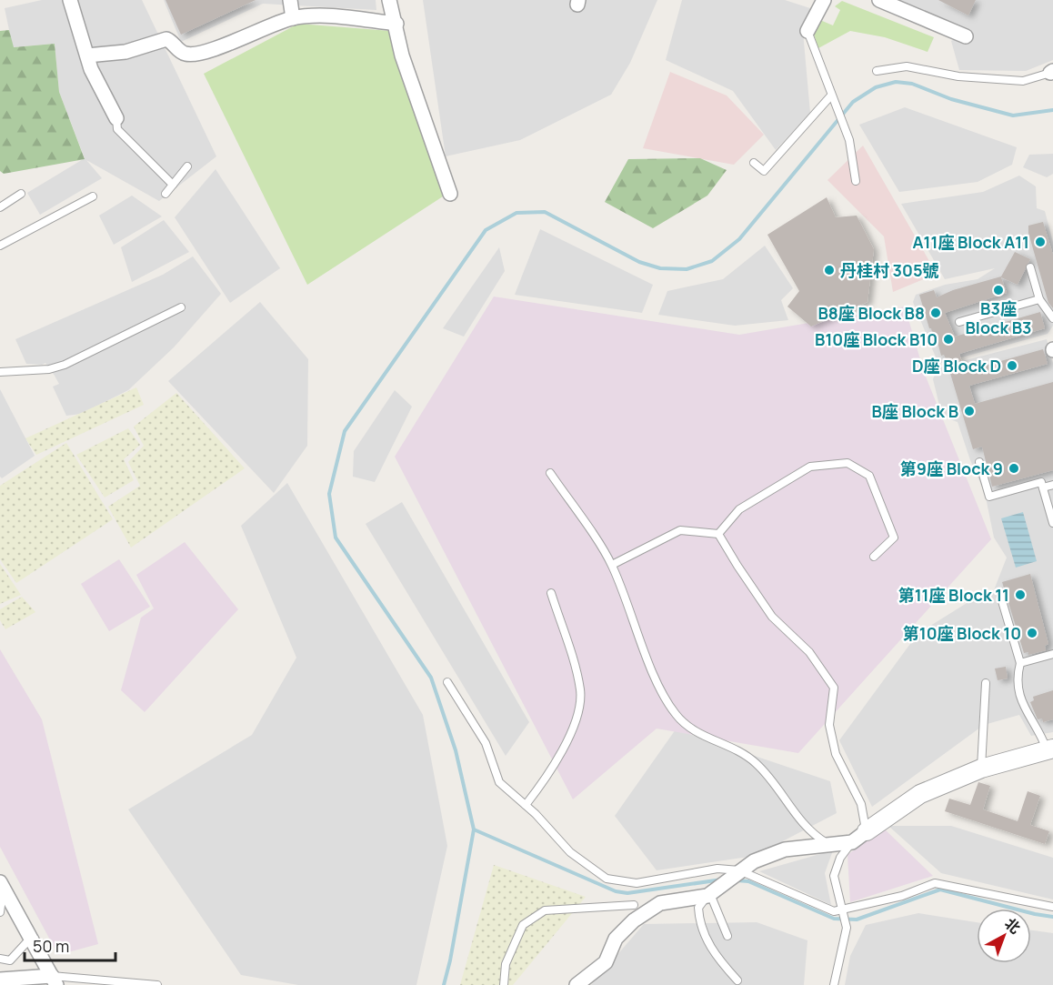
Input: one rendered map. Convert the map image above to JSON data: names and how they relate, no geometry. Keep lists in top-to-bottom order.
{
  "places": [
    "A11座 Block A11",
    "丹桂村 305號",
    "B3座 Block B3",
    "B8座 Block B8",
    "B10座 Block B10",
    "D座 Block D",
    "B座 Block B",
    "第9座 Block 9",
    "第11座 Block 11",
    "第10座 Block 10"
  ],
  "scale_bar": "50 m",
  "north": "top right"
}
